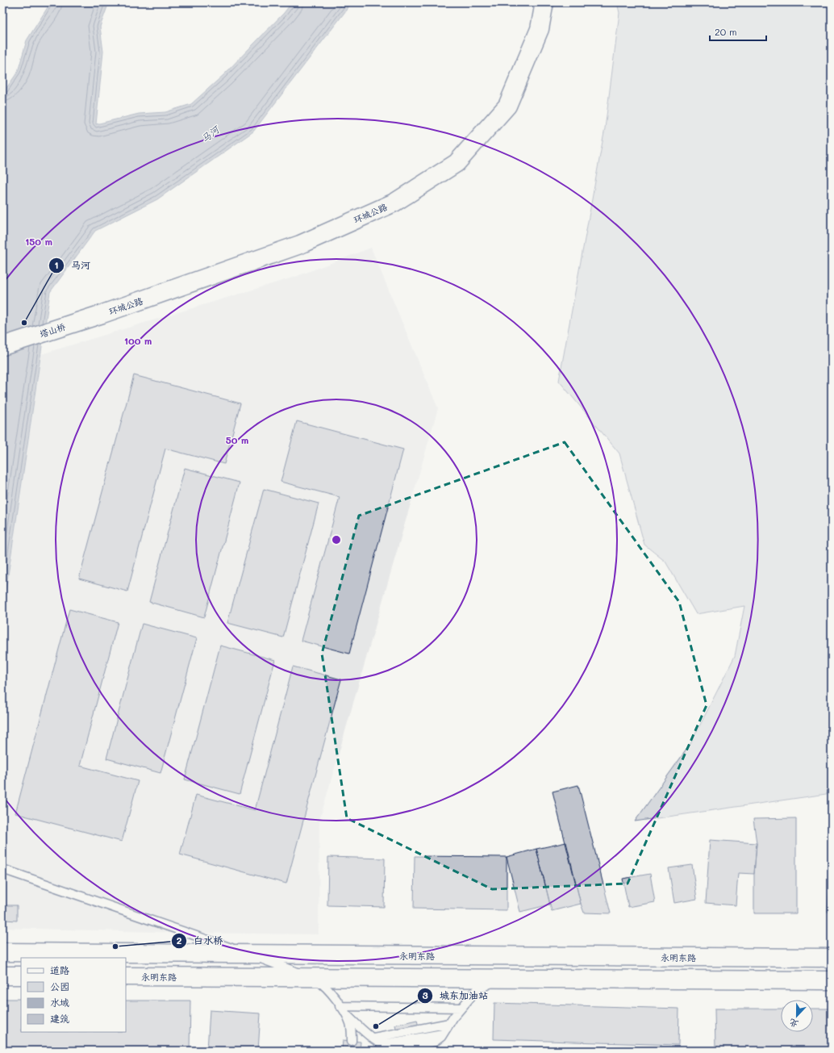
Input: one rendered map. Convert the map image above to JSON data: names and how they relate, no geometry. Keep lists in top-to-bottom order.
{
  "streets": {
    "main road": ["环城公路", "塔山桥", "永明东路"]
  },
  "crossings": [
    ["环城公路", "塔山桥"]
  ],
  "water": ["马河"],
  "places": ["马河", "白水桥", "城东加油站"],
  "legend": [
    "道路",
    "公园",
    "水域",
    "建筑"
  ],
  "scale_bar": "20 m",
  "north": "bottom",
  "rings": ["150 m", "100 m", "50 m"]
}
